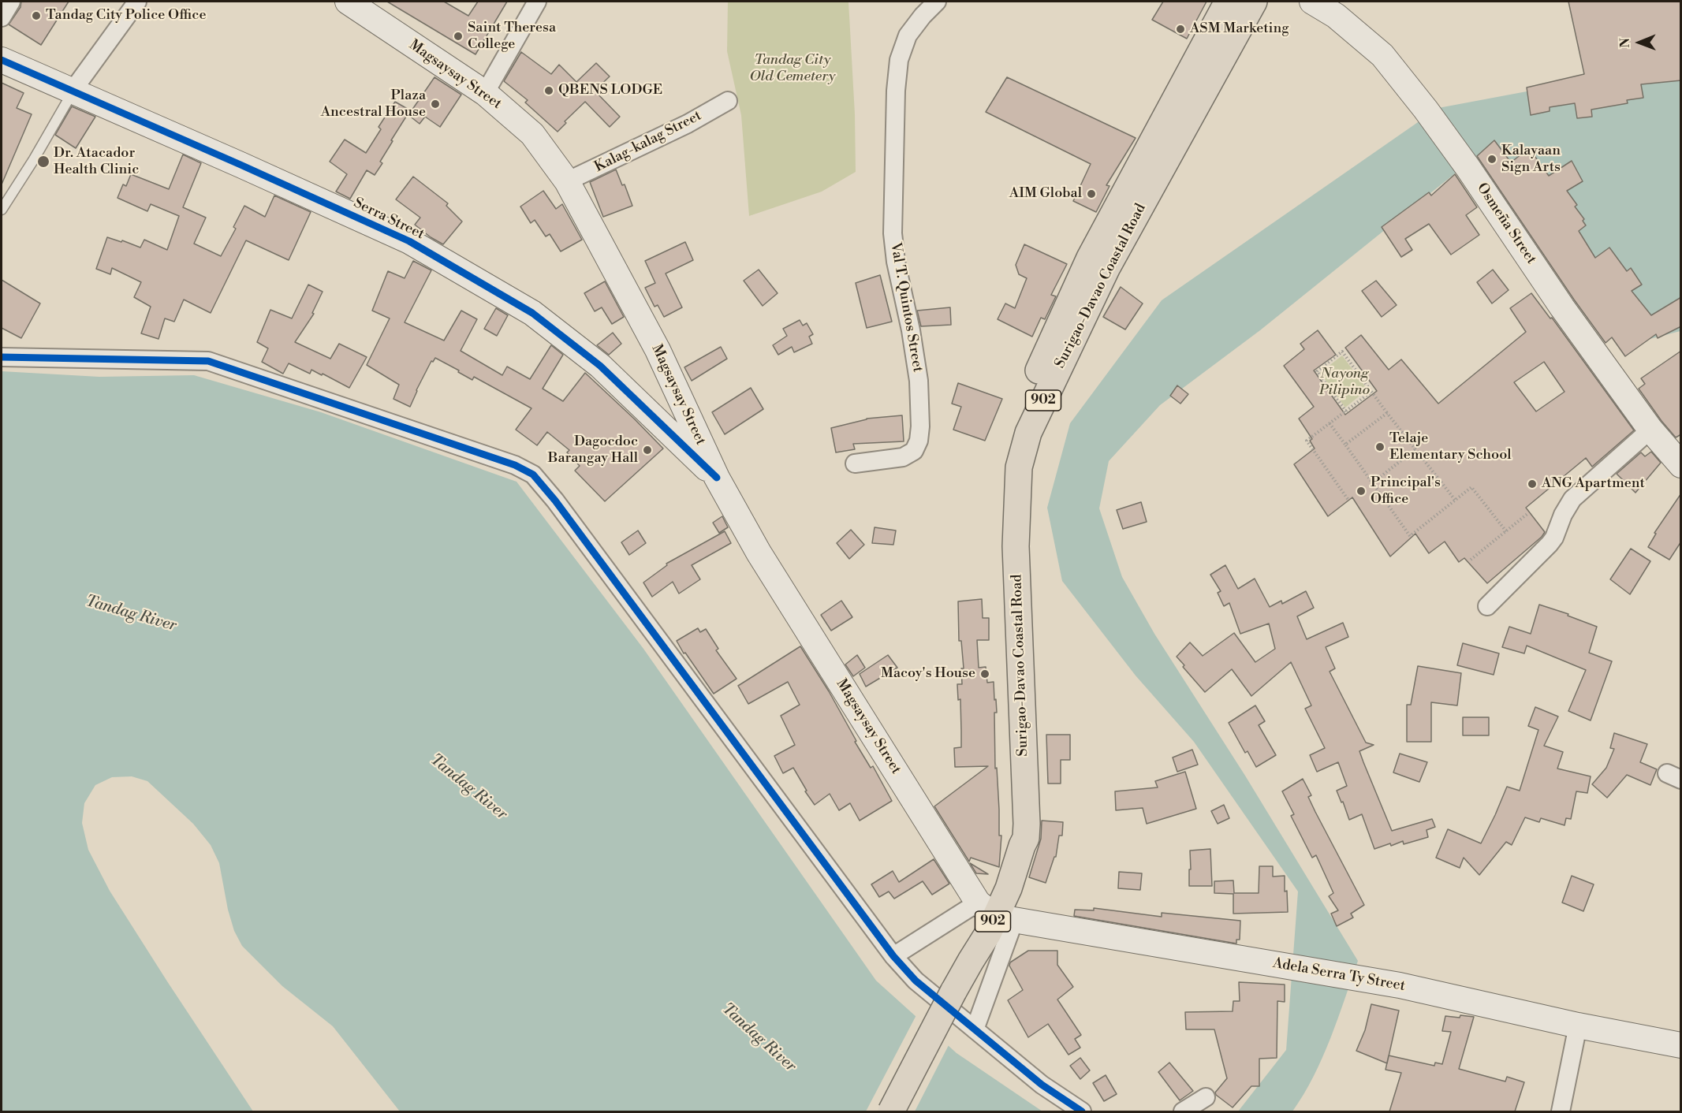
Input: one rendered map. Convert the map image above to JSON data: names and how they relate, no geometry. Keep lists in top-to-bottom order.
{
  "streets": {
    "highway": ["Surigao-Davao Coastal Road", "902"],
    "main road": [
      "Magsaysay Street",
      "Serra Street",
      "Osmeña Street",
      "Adela Serra Ty Street"
    ],
    "street": ["Kalag-kalag Street", "Val T. Quintos Street"]
  },
  "crossings": [
    ["Magsaysay Street", "Kalag-kalag Street"],
    ["Magsaysay Street", "Serra Street"],
    ["Magsaysay Street", "Surigao-Davao Coastal Road"],
    ["Magsaysay Street", "Adela Serra Ty Street"],
    ["Surigao-Davao Coastal Road", "Adela Serra Ty Street"]
  ],
  "water": ["Tandag River"],
  "parks": ["Tandag City Old Cemetery", "Nayong Pilipino"],
  "places": [
    "Tandag City Police Office",
    "ASM Marketing",
    "Saint Theresa College",
    "QBENS LODGE",
    "Plaza Ancestral House",
    "Kalayaan Sign Arts",
    "Dr. Atacador Health Clinic",
    "AIM Global",
    "Telaje Elementary School",
    "Dagocdoc Barangay Hall",
    "ANG Apartment",
    "Principal's Office",
    "Macoy's House"
  ],
  "north": "left"
}
